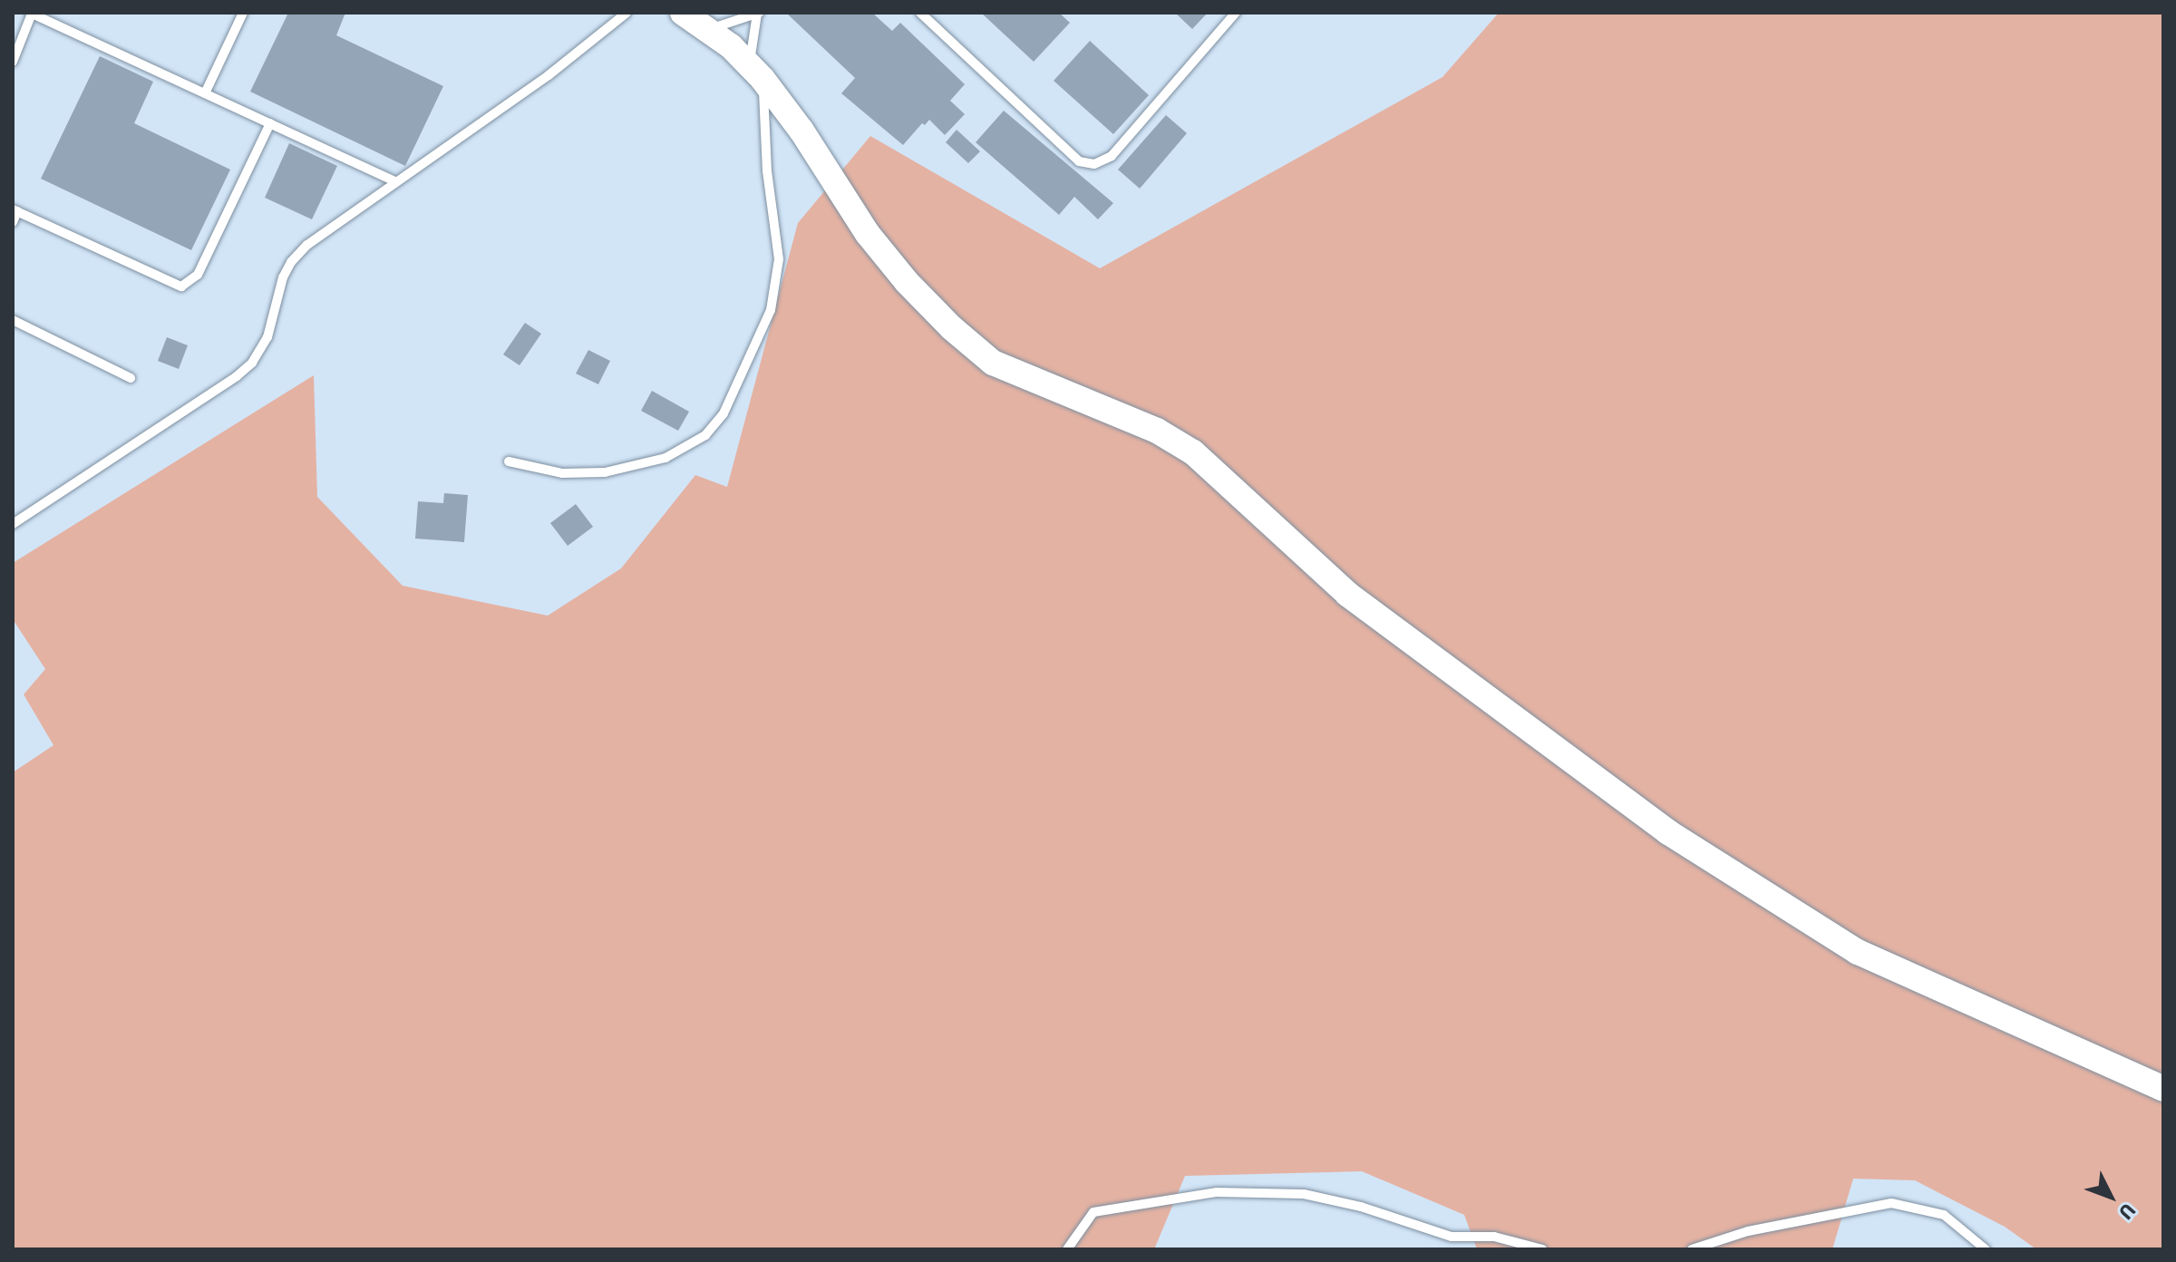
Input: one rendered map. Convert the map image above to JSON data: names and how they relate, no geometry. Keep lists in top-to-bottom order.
{
  "north": "bottom right"
}
